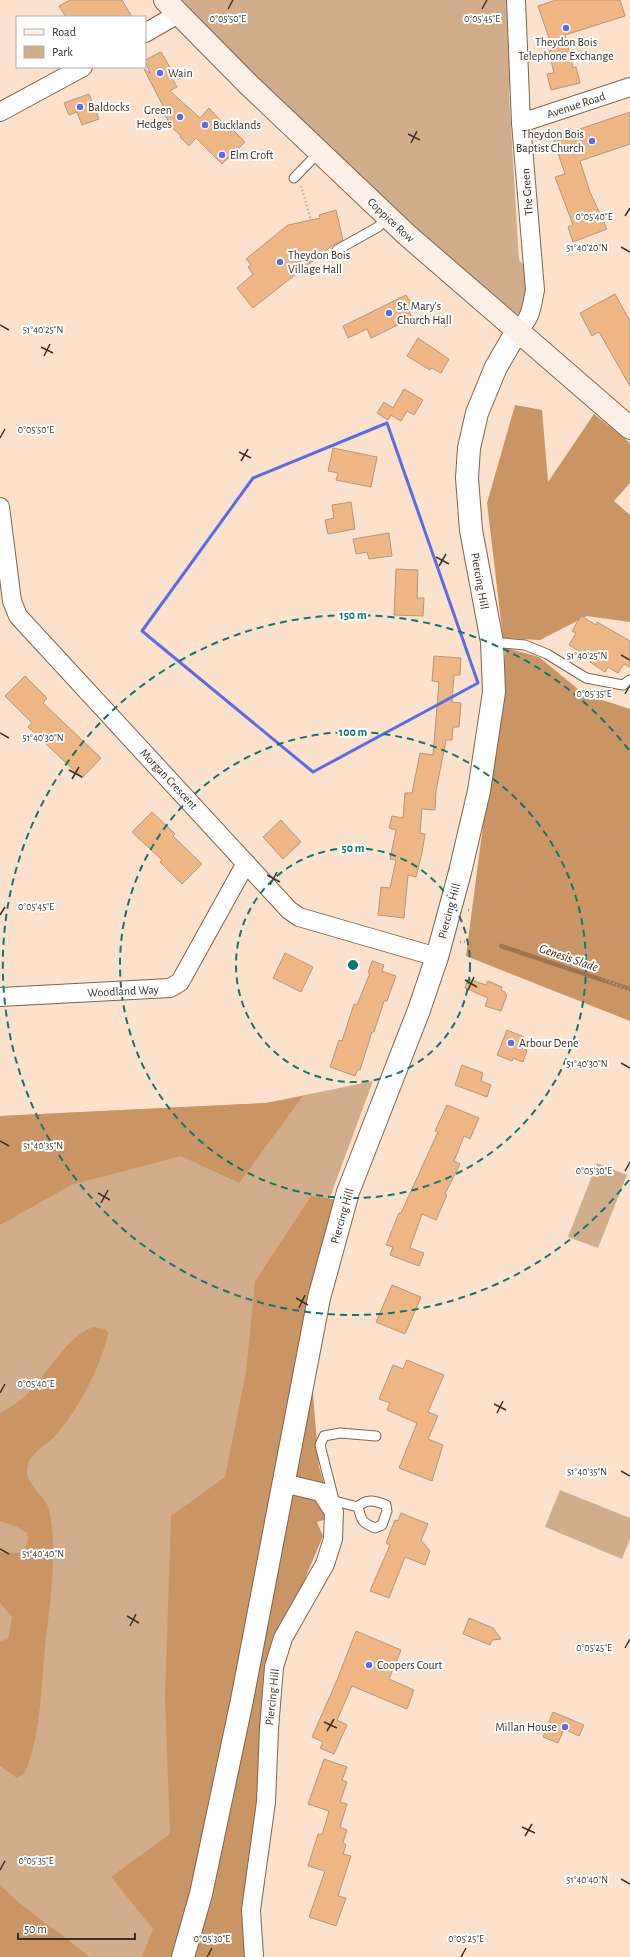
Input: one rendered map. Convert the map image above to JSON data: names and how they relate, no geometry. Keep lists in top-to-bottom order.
{
  "streets": {
    "main road": ["Coppice Row"],
    "street": [
      "Avenue Road",
      "The Green",
      "Piercing Hill",
      "Morgan Crescent",
      "Woodland Way"
    ]
  },
  "crossings": [
    ["Avenue Road", "The Green"],
    ["The Green", "Coppice Row"],
    ["The Green", "Piercing Hill"],
    ["Coppice Row", "Piercing Hill"],
    ["Piercing Hill", "Morgan Crescent"],
    ["Morgan Crescent", "Woodland Way"]
  ],
  "water": ["Genesis Slade"],
  "places": [
    "Theydon Bois Telephone Exchange",
    "Wain",
    "Baldocks",
    "Green Hedges",
    "Bucklands",
    "Theydon Bois Baptist Church",
    "Elm Croft",
    "Theydon Bois Village Hall",
    "St. Mary's Church Hall",
    "Arbour Dene",
    "Coopers Court",
    "Millan House"
  ],
  "legend": ["Road", "Park"],
  "scale_bar": "50 m",
  "coordinates": [
    "0°05'50\"E",
    "0°05'45\"E",
    "0°05'40\"E",
    "51°40'20\"N",
    "51°40'25\"N",
    "0°05'35\"E",
    "51°40'30\"N",
    "51°40'35\"N",
    "0°05'30\"E",
    "51°40'40\"N",
    "0°05'25\"E"
  ],
  "rings": ["150 m", "100 m", "50 m"]
}
